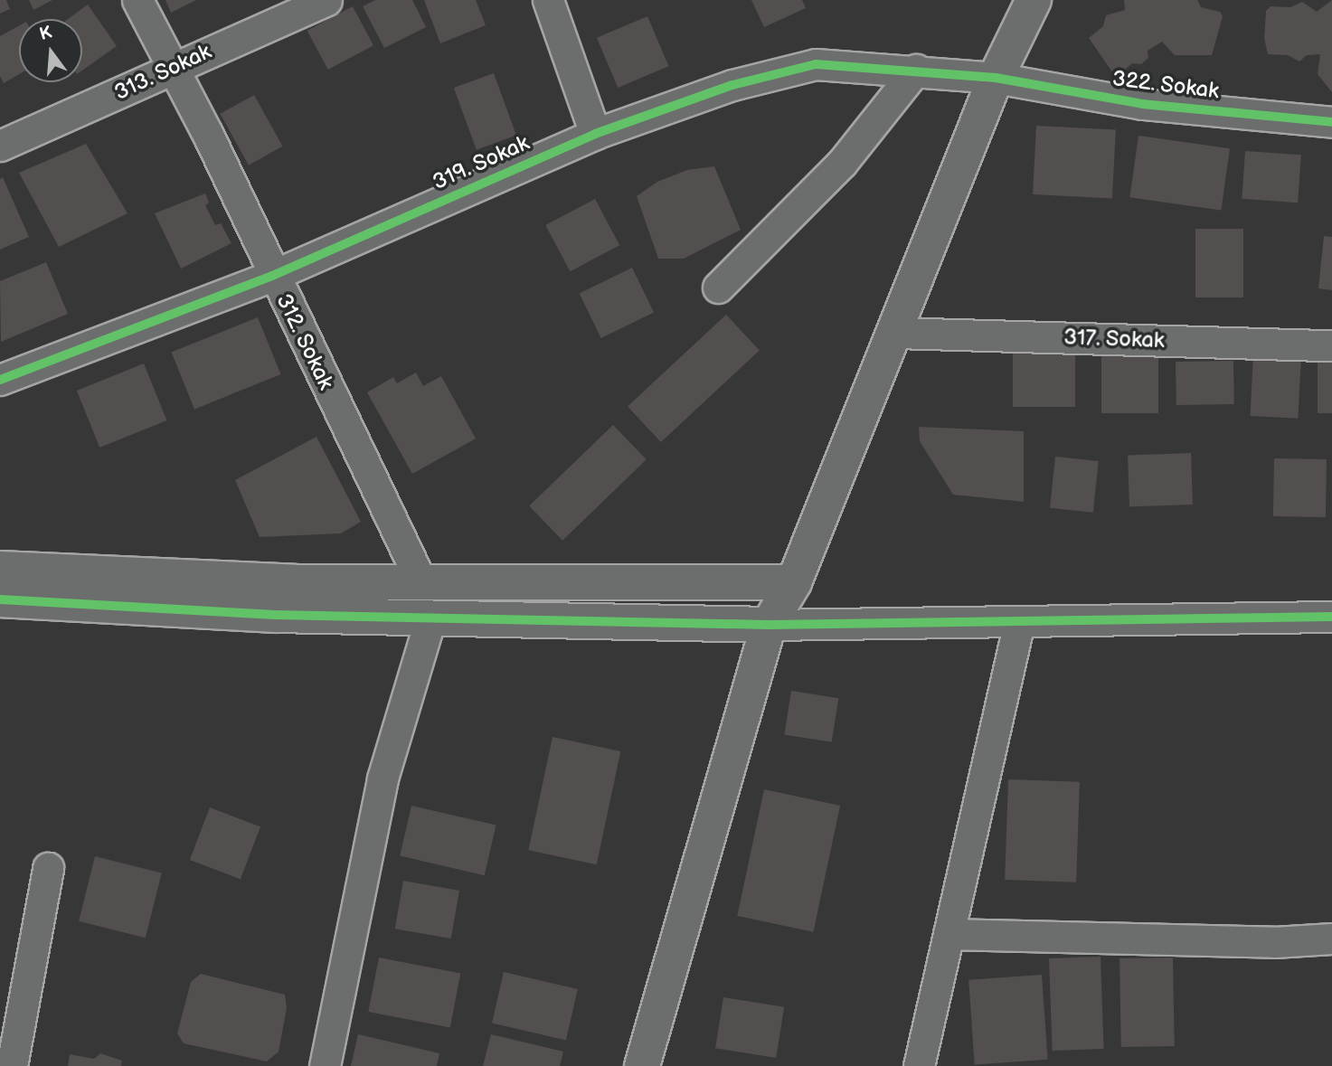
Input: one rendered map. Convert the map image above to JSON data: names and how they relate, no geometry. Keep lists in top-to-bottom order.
{
  "streets": {
    "street": [
      "313. Sokak",
      "322. Sokak",
      "319. Sokak",
      "317. Sokak",
      "312. Sokak"
    ]
  },
  "crossings": [
    ["313. Sokak", "312. Sokak"],
    ["322. Sokak", "319. Sokak"],
    ["319. Sokak", "312. Sokak"]
  ],
  "north": "top"
}
